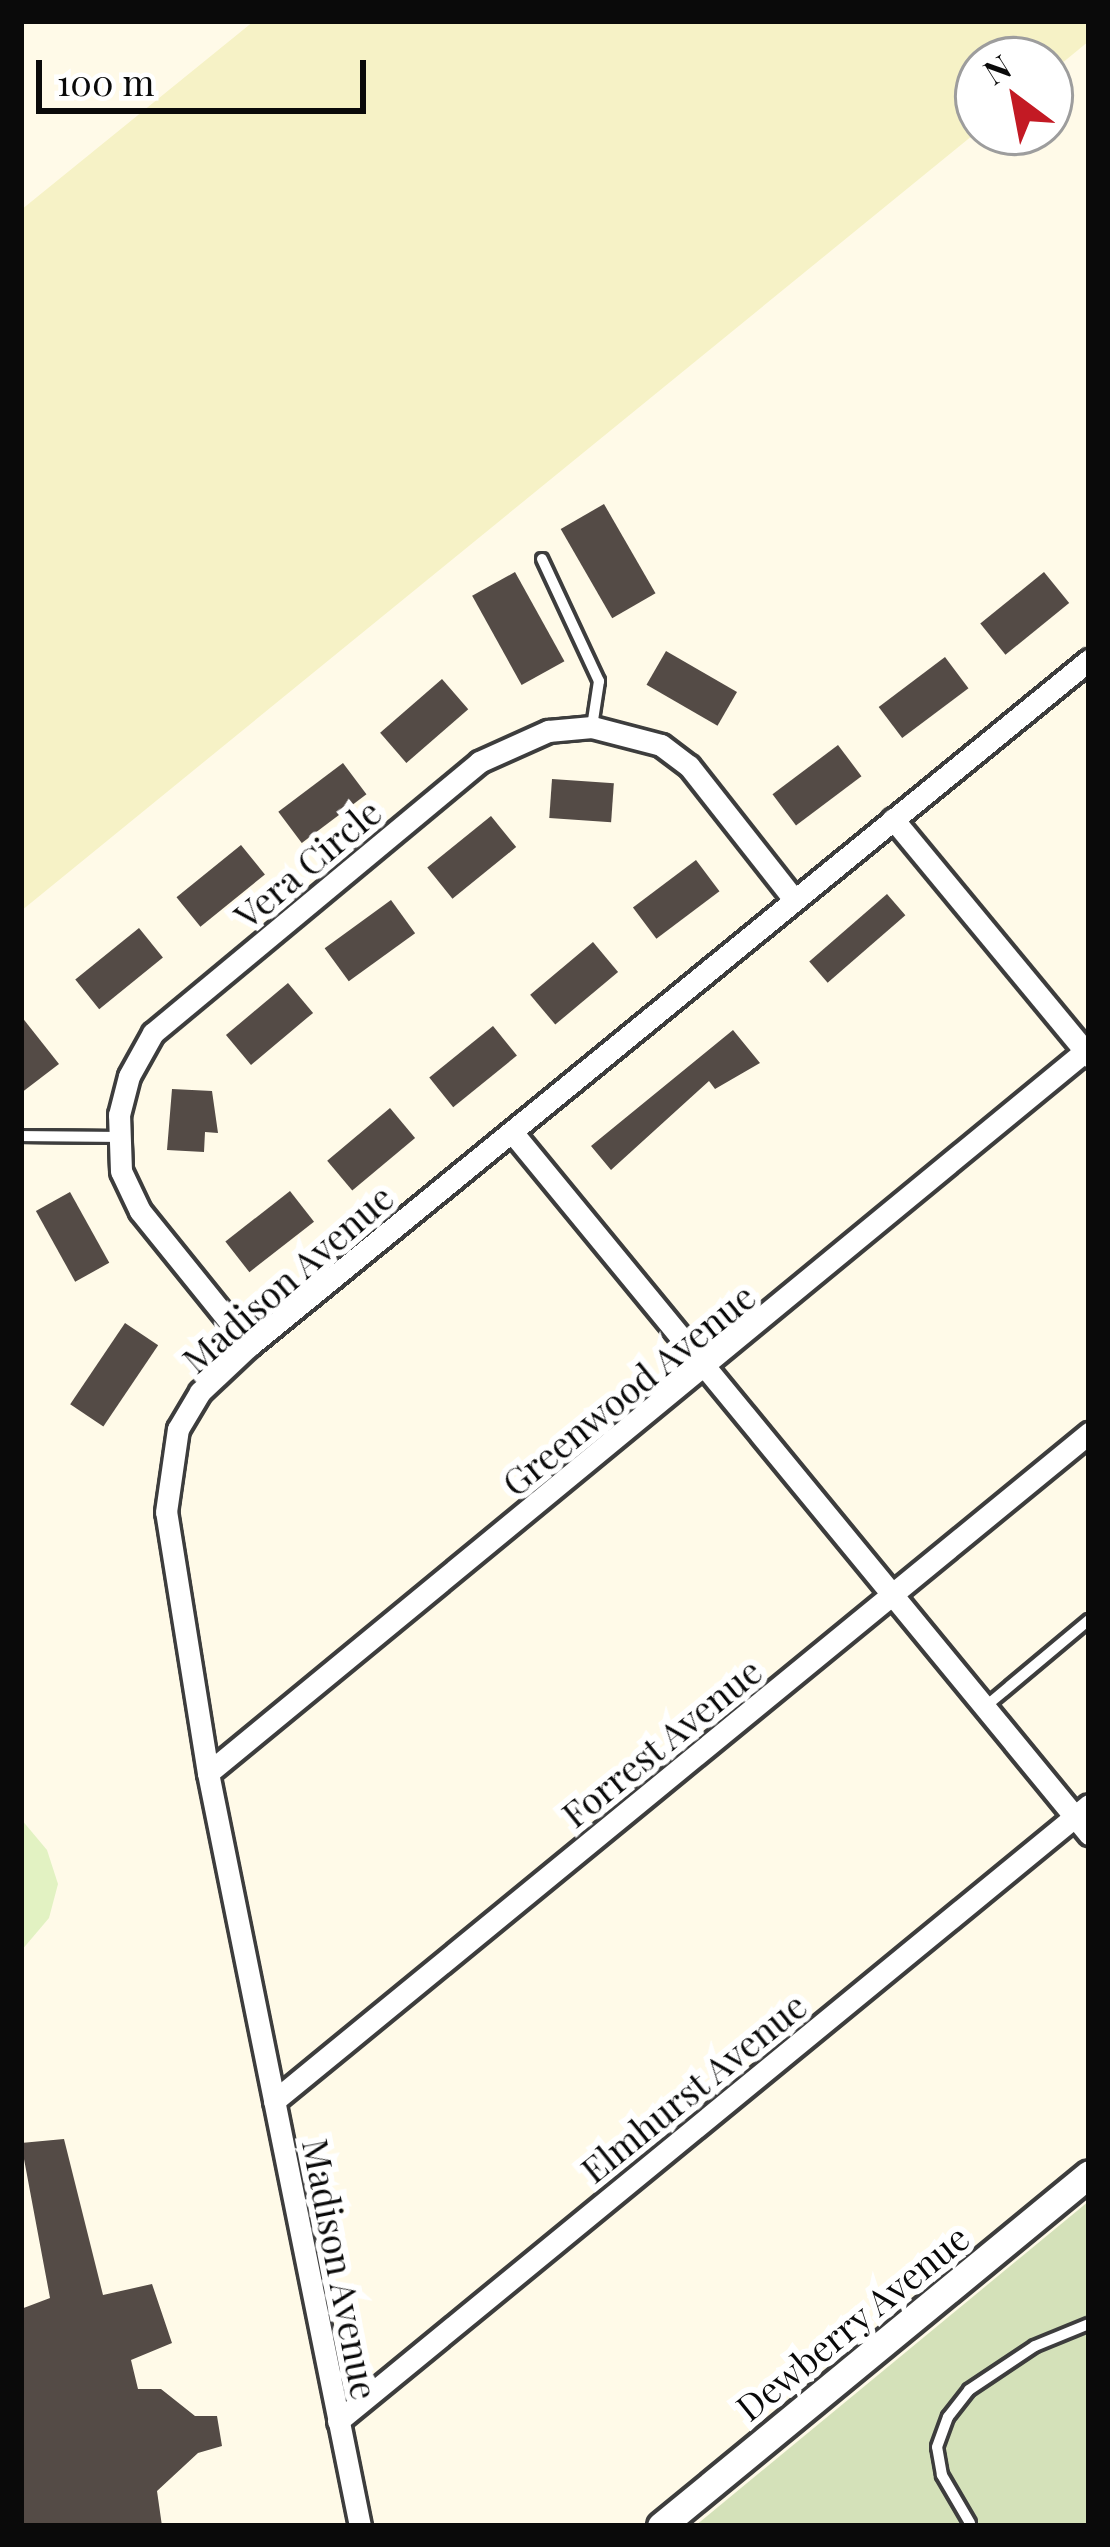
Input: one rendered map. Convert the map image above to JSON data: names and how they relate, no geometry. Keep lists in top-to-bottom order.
{
  "streets": {
    "street": [
      "Vera Circle",
      "Madison Avenue",
      "Greenwood Avenue",
      "Forrest Avenue",
      "Elmhurst Avenue",
      "Dewberry Avenue"
    ]
  },
  "crossings": [
    ["Vera Circle", "Madison Avenue"],
    ["Madison Avenue", "Greenwood Avenue"],
    ["Madison Avenue", "Forrest Avenue"],
    ["Madison Avenue", "Elmhurst Avenue"]
  ],
  "scale_bar": "100 m",
  "north": "top left"
}
